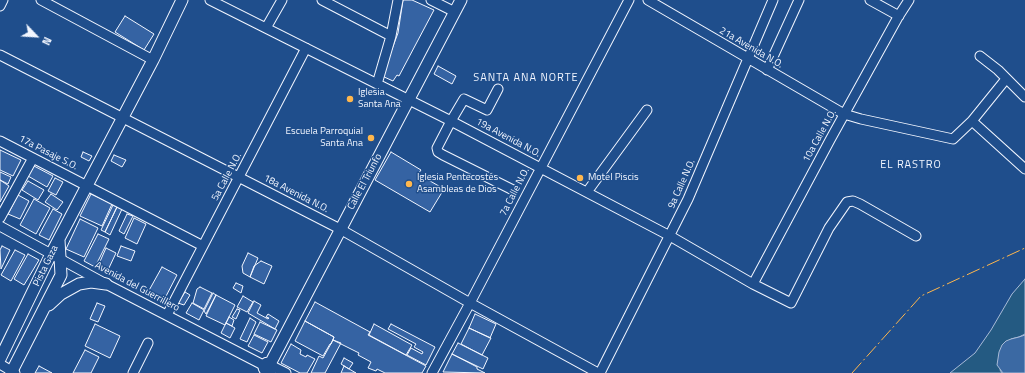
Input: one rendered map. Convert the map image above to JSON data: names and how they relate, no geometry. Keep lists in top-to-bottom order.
{
  "streets": {
    "main road": ["Calle El Triunfo", "Pista Gaza"],
    "street": [
      "21a Avenida N.O.",
      "10a Calle N.O.",
      "19a Avenida N.O.",
      "17a Pasaje S.O.",
      "5a Calle N.O.",
      "9a Calle N.O.",
      "7a Calle N.O.",
      "18a Avenida N.O.",
      "Avenida del Guerrillero"
    ]
  },
  "crossings": [
    ["21a Avenida N.O.", "10a Calle N.O."],
    ["21a Avenida N.O.", "9a Calle N.O."],
    ["10a Calle N.O.", "19a Avenida N.O."],
    ["19a Avenida N.O.", "5a Calle N.O."],
    ["19a Avenida N.O.", "Calle El Triunfo"],
    ["19a Avenida N.O.", "9a Calle N.O."],
    ["19a Avenida N.O.", "7a Calle N.O."],
    ["17a Pasaje S.O.", "5a Calle N.O."],
    ["17a Pasaje S.O.", "Pista Gaza"],
    ["5a Calle N.O.", "18a Avenida N.O."],
    ["5a Calle N.O.", "Avenida del Guerrillero"],
    ["Calle El Triunfo", "18a Avenida N.O."],
    ["Calle El Triunfo", "Avenida del Guerrillero"],
    ["9a Calle N.O.", "18a Avenida N.O."],
    ["7a Calle N.O.", "18a Avenida N.O."],
    ["Pista Gaza", "Avenida del Guerrillero"]
  ],
  "districts": ["SANTA ANA NORTE", "EL RASTRO"],
  "places": [
    "Iglesia Santa Ana",
    "Escuela Parroquial Santa Ana",
    "Motel Piscis",
    "Iglesia Pentecostés Asambleas de Dios"
  ],
  "north": "bottom right"
}
